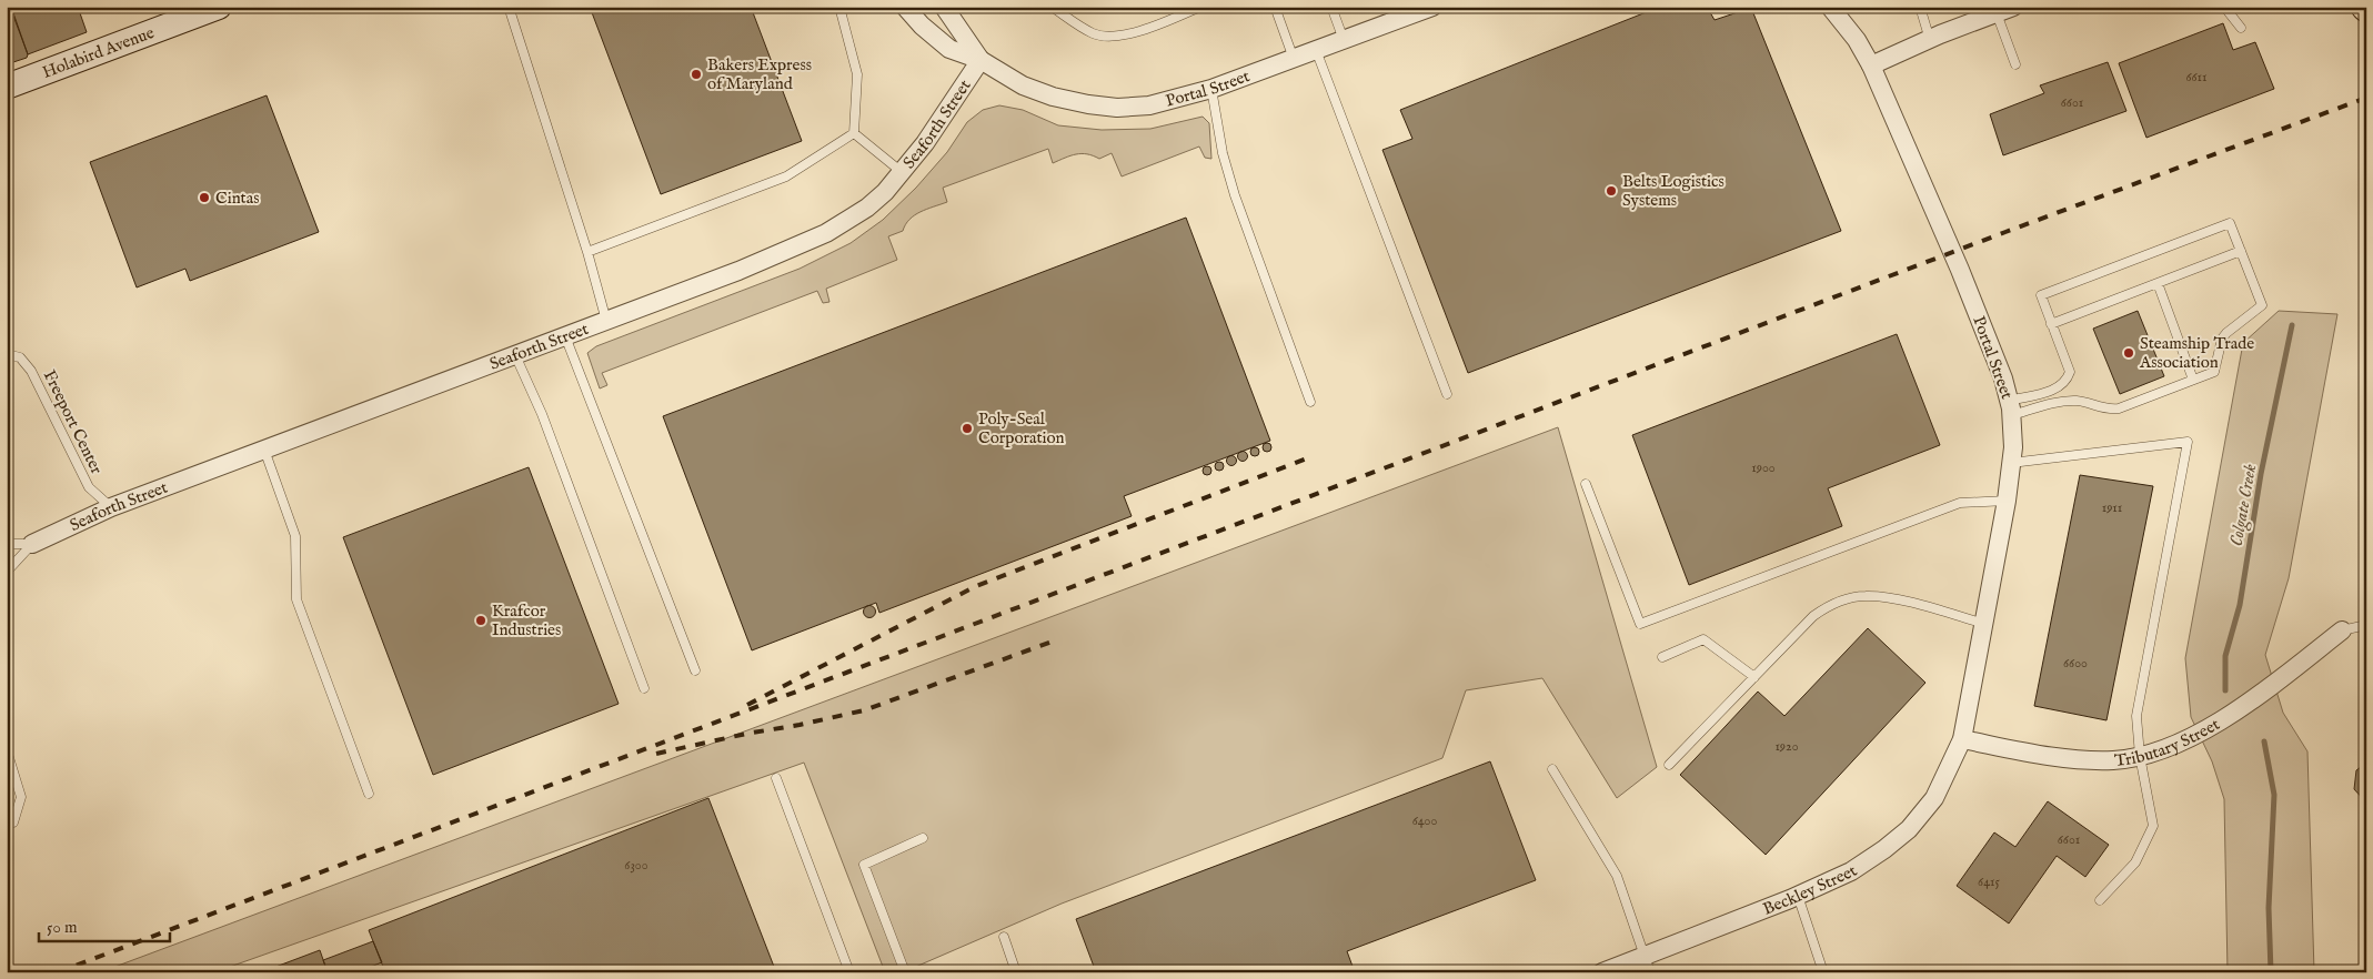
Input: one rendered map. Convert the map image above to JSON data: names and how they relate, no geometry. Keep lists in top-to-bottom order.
{
  "streets": {
    "main road": ["Holabird Avenue"],
    "street": [
      "Portal Street",
      "Seaforth Street",
      "Tributary Street",
      "Beckley Street"
    ],
    "lane": ["Freeport Center"]
  },
  "crossings": [
    ["Portal Street", "Seaforth Street"],
    ["Portal Street", "Tributary Street"],
    ["Portal Street", "Beckley Street"],
    ["Seaforth Street", "Freeport Center"],
    ["Tributary Street", "Beckley Street"]
  ],
  "water": ["Colgate Creek"],
  "places": [
    "Bakers Express of Maryland",
    "Belts Logistics Systems",
    "Cintas",
    "Steamship Trade Association",
    "Poly-Seal Corporation",
    "Krafcor Industries"
  ],
  "house_numbers": [
    "6611",
    "6601",
    "1900",
    "1911",
    "6600",
    "1920",
    "6400",
    "6601",
    "6300",
    "6415"
  ],
  "scale_bar": "50 m"
}
